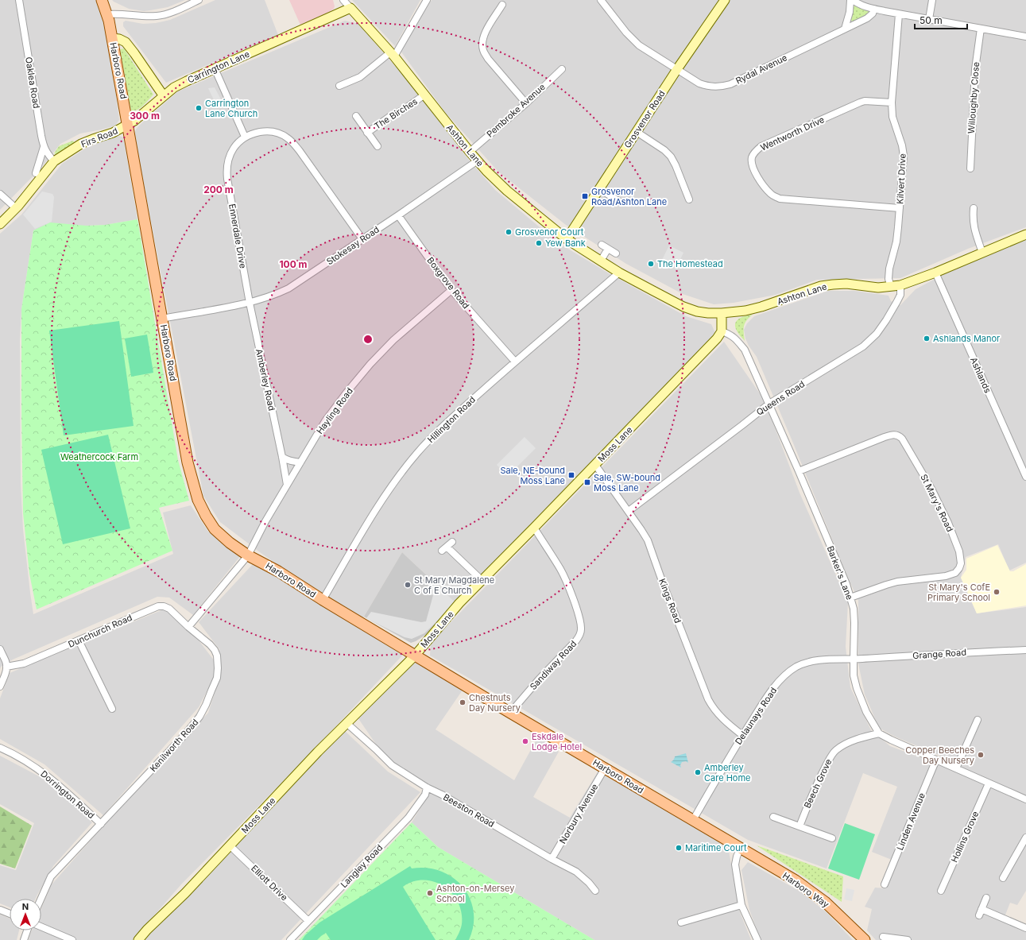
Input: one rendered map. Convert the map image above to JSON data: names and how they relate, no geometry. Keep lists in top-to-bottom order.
{
  "streets": {
    "main road": ["Harboro Road", "Harboro Way"],
    "street": [
      "Carrington Lane",
      "Rydal Avenue",
      "Oaklea Road",
      "Willoughby Close",
      "Pembroke Avenue",
      "The Birches",
      "Grosvenor Road",
      "Wentworth Drive",
      "Firs Road",
      "Ashton Lane",
      "Kilvert Drive",
      "Ennerdale Drive",
      "Stokesay Road",
      "Boxgrove Road",
      "Ashlands",
      "Amberley Road",
      "Queens Road",
      "Hayling Road",
      "Hillington Road",
      "Moss Lane",
      "St Mary's Road",
      "Barker's Lane",
      "Kings Road",
      "Dunchurch Road",
      "Grange Road",
      "Sandiway Road",
      "Delaunays Road",
      "Kenilworth Road",
      "Beech Grove",
      "Dorrington Road",
      "Beeston Road",
      "Norbury Avenue",
      "Linden Avenue",
      "Hollins Grove",
      "Langley Road",
      "Elliott Drive"
    ]
  },
  "crossings": [
    ["Carrington Lane", "Firs Road"],
    ["Carrington Lane", "Ashton Lane"],
    ["Rydal Avenue", "Grosvenor Road"],
    ["Harboro Road", "Firs Road"],
    ["Harboro Road", "Stokesay Road"],
    ["Harboro Road", "Hayling Road"],
    ["Harboro Road", "Hillington Road"],
    ["Harboro Road", "Moss Lane"],
    ["Harboro Road", "Sandiway Road"],
    ["Harboro Road", "Delaunays Road"],
    ["Harboro Road", "Norbury Avenue"],
    ["Harboro Road", "Harboro Way"],
    ["Oaklea Road", "Firs Road"],
    ["Pembroke Avenue", "Ashton Lane"],
    ["The Birches", "Ashton Lane"],
    ["Grosvenor Road", "Ashton Lane"],
    ["Wentworth Drive", "Kilvert Drive"],
    ["Ashton Lane", "Kilvert Drive"],
    ["Ashton Lane", "Stokesay Road"],
    ["Ashton Lane", "Ashlands"],
    ["Ashton Lane", "Queens Road"],
    ["Ashton Lane", "Hillington Road"],
    ["Ennerdale Drive", "Stokesay Road"],
    ["Ennerdale Drive", "Amberley Road"],
    ["Stokesay Road", "Boxgrove Road"],
    ["Stokesay Road", "Amberley Road"],
    ["Boxgrove Road", "Hayling Road"],
    ["Boxgrove Road", "Hillington Road"],
    ["Amberley Road", "Hayling Road"],
    ["Queens Road", "Barker's Lane"],
    ["Queens Road", "Kings Road"],
    ["Moss Lane", "Barker's Lane"],
    ["Moss Lane", "Kings Road"],
    ["Moss Lane", "Sandiway Road"],
    ["Moss Lane", "Beeston Road"],
    ["Moss Lane", "Elliott Drive"],
    ["St Mary's Road", "Barker's Lane"],
    ["Barker's Lane", "Grange Road"],
    ["Barker's Lane", "Delaunays Road"],
    ["Barker's Lane", "Beech Grove"],
    ["Kings Road", "Delaunays Road"],
    ["Dunchurch Road", "Kenilworth Road"],
    ["Grange Road", "Delaunays Road"],
    ["Kenilworth Road", "Dorrington Road"],
    ["Beeston Road", "Norbury Avenue"],
    ["Beeston Road", "Langley Road"],
    ["Langley Road", "Elliott Drive"]
  ],
  "parks": ["Weathercock Farm"],
  "places": {
    "other": [
      "Carrington Lane Church",
      "Grosvenor Court",
      "Yew Bank",
      "The Homestead",
      "Ashlands Manor",
      "St Mary Magdalene C of E Church",
      "St Mary's CofE Primary School",
      "Chestnuts Day Nursery",
      "Eskdale Lodge Hotel",
      "Copper Beeches Day Nursery",
      "Amberley Care Home",
      "Maritime Court",
      "Ashton-on-Mersey School"
    ],
    "transit": ["Grosvenor Road/Ashton Lane", "Sale, NE-bound Moss Lane", "Sale, SW-bound Moss Lane"]
  },
  "scale_bar": "50 m",
  "north": "top",
  "rings": ["300 m", "200 m", "100 m"]
}
